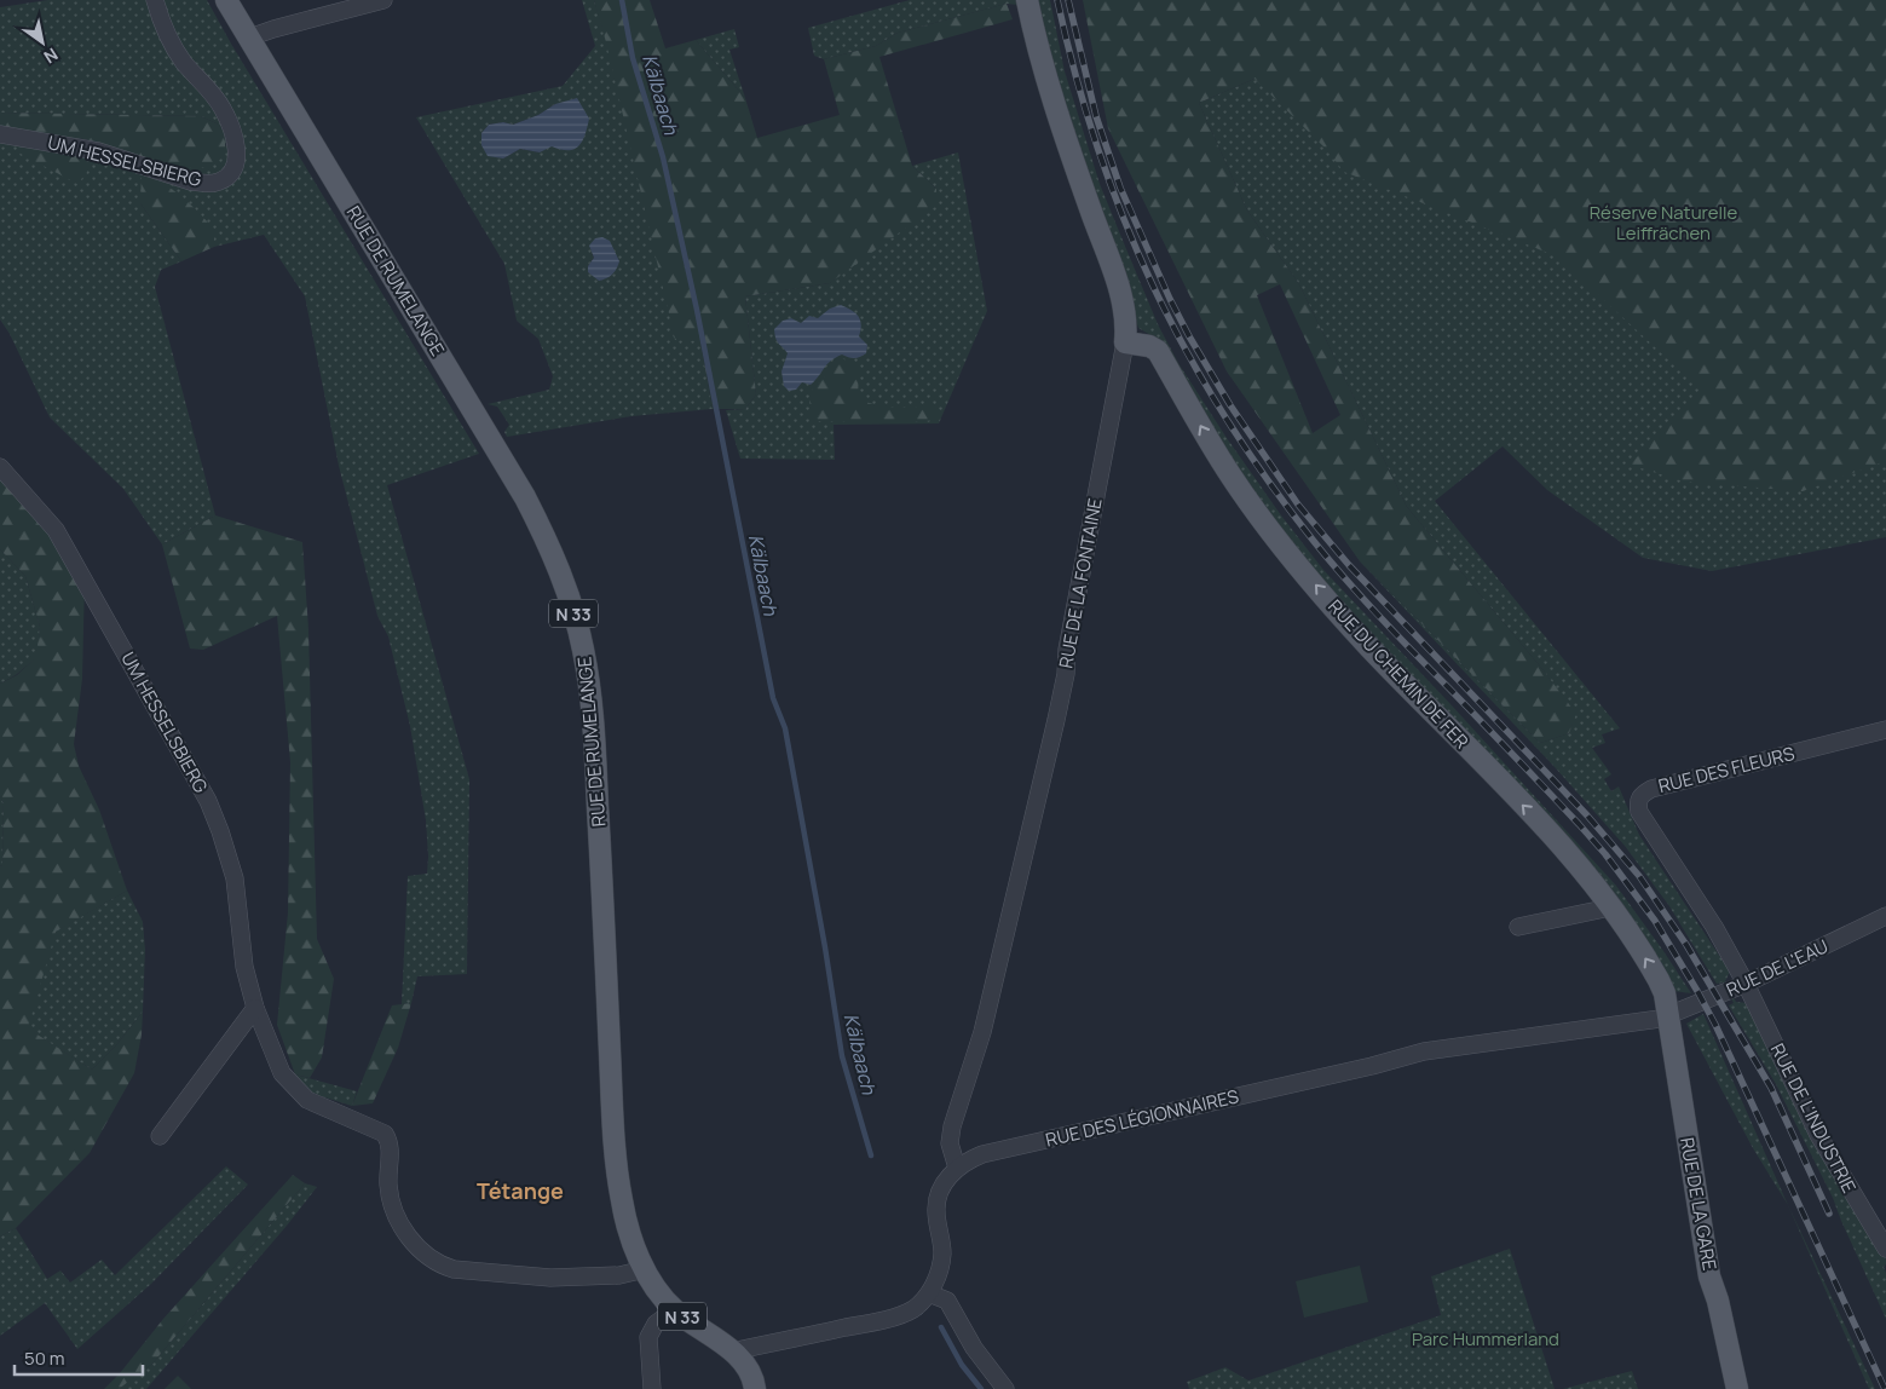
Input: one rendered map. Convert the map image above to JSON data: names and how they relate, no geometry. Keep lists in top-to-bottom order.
{
  "streets": {
    "main road": [
      "RUE DE RUMELANGE",
      "RUE DE LA FONTAINE",
      "N 33",
      "RUE DU CHEMIN DE FER",
      "RUE DE LA GARE"
    ],
    "street": [
      "UM HESSELSBIERG",
      "RUE DES FLEURS",
      "RUE DE L'EAU",
      "RUE DES LÉGIONNAIRES",
      "RUE DE L'INDUSTRIE"
    ]
  },
  "crossings": [
    ["UM HESSELSBIERG", "RUE DE RUMELANGE"],
    ["RUE DE RUMELANGE", "N 33"],
    ["RUE DE LA FONTAINE", "RUE DU CHEMIN DE FER"],
    ["RUE DE LA FONTAINE", "RUE DES LÉGIONNAIRES"],
    ["RUE DU CHEMIN DE FER", "RUE DE L'EAU"],
    ["RUE DU CHEMIN DE FER", "RUE DES LÉGIONNAIRES"],
    ["RUE DU CHEMIN DE FER", "RUE DE LA GARE"],
    ["RUE DES FLEURS", "RUE DE L'EAU"],
    ["RUE DES FLEURS", "RUE DE L'INDUSTRIE"],
    ["RUE DE L'EAU", "RUE DES LÉGIONNAIRES"],
    ["RUE DE L'EAU", "RUE DE L'INDUSTRIE"],
    ["RUE DE L'EAU", "RUE DE LA GARE"],
    ["RUE DES LÉGIONNAIRES", "RUE DE LA GARE"]
  ],
  "one_way": ["RUE DU CHEMIN DE FER"],
  "districts": ["Tétange"],
  "water": ["Kälbaach"],
  "parks": ["Réserve Naturelle Leiffrächen", "Parc Hummerland"],
  "scale_bar": "50 m",
  "north": "bottom right"
}
